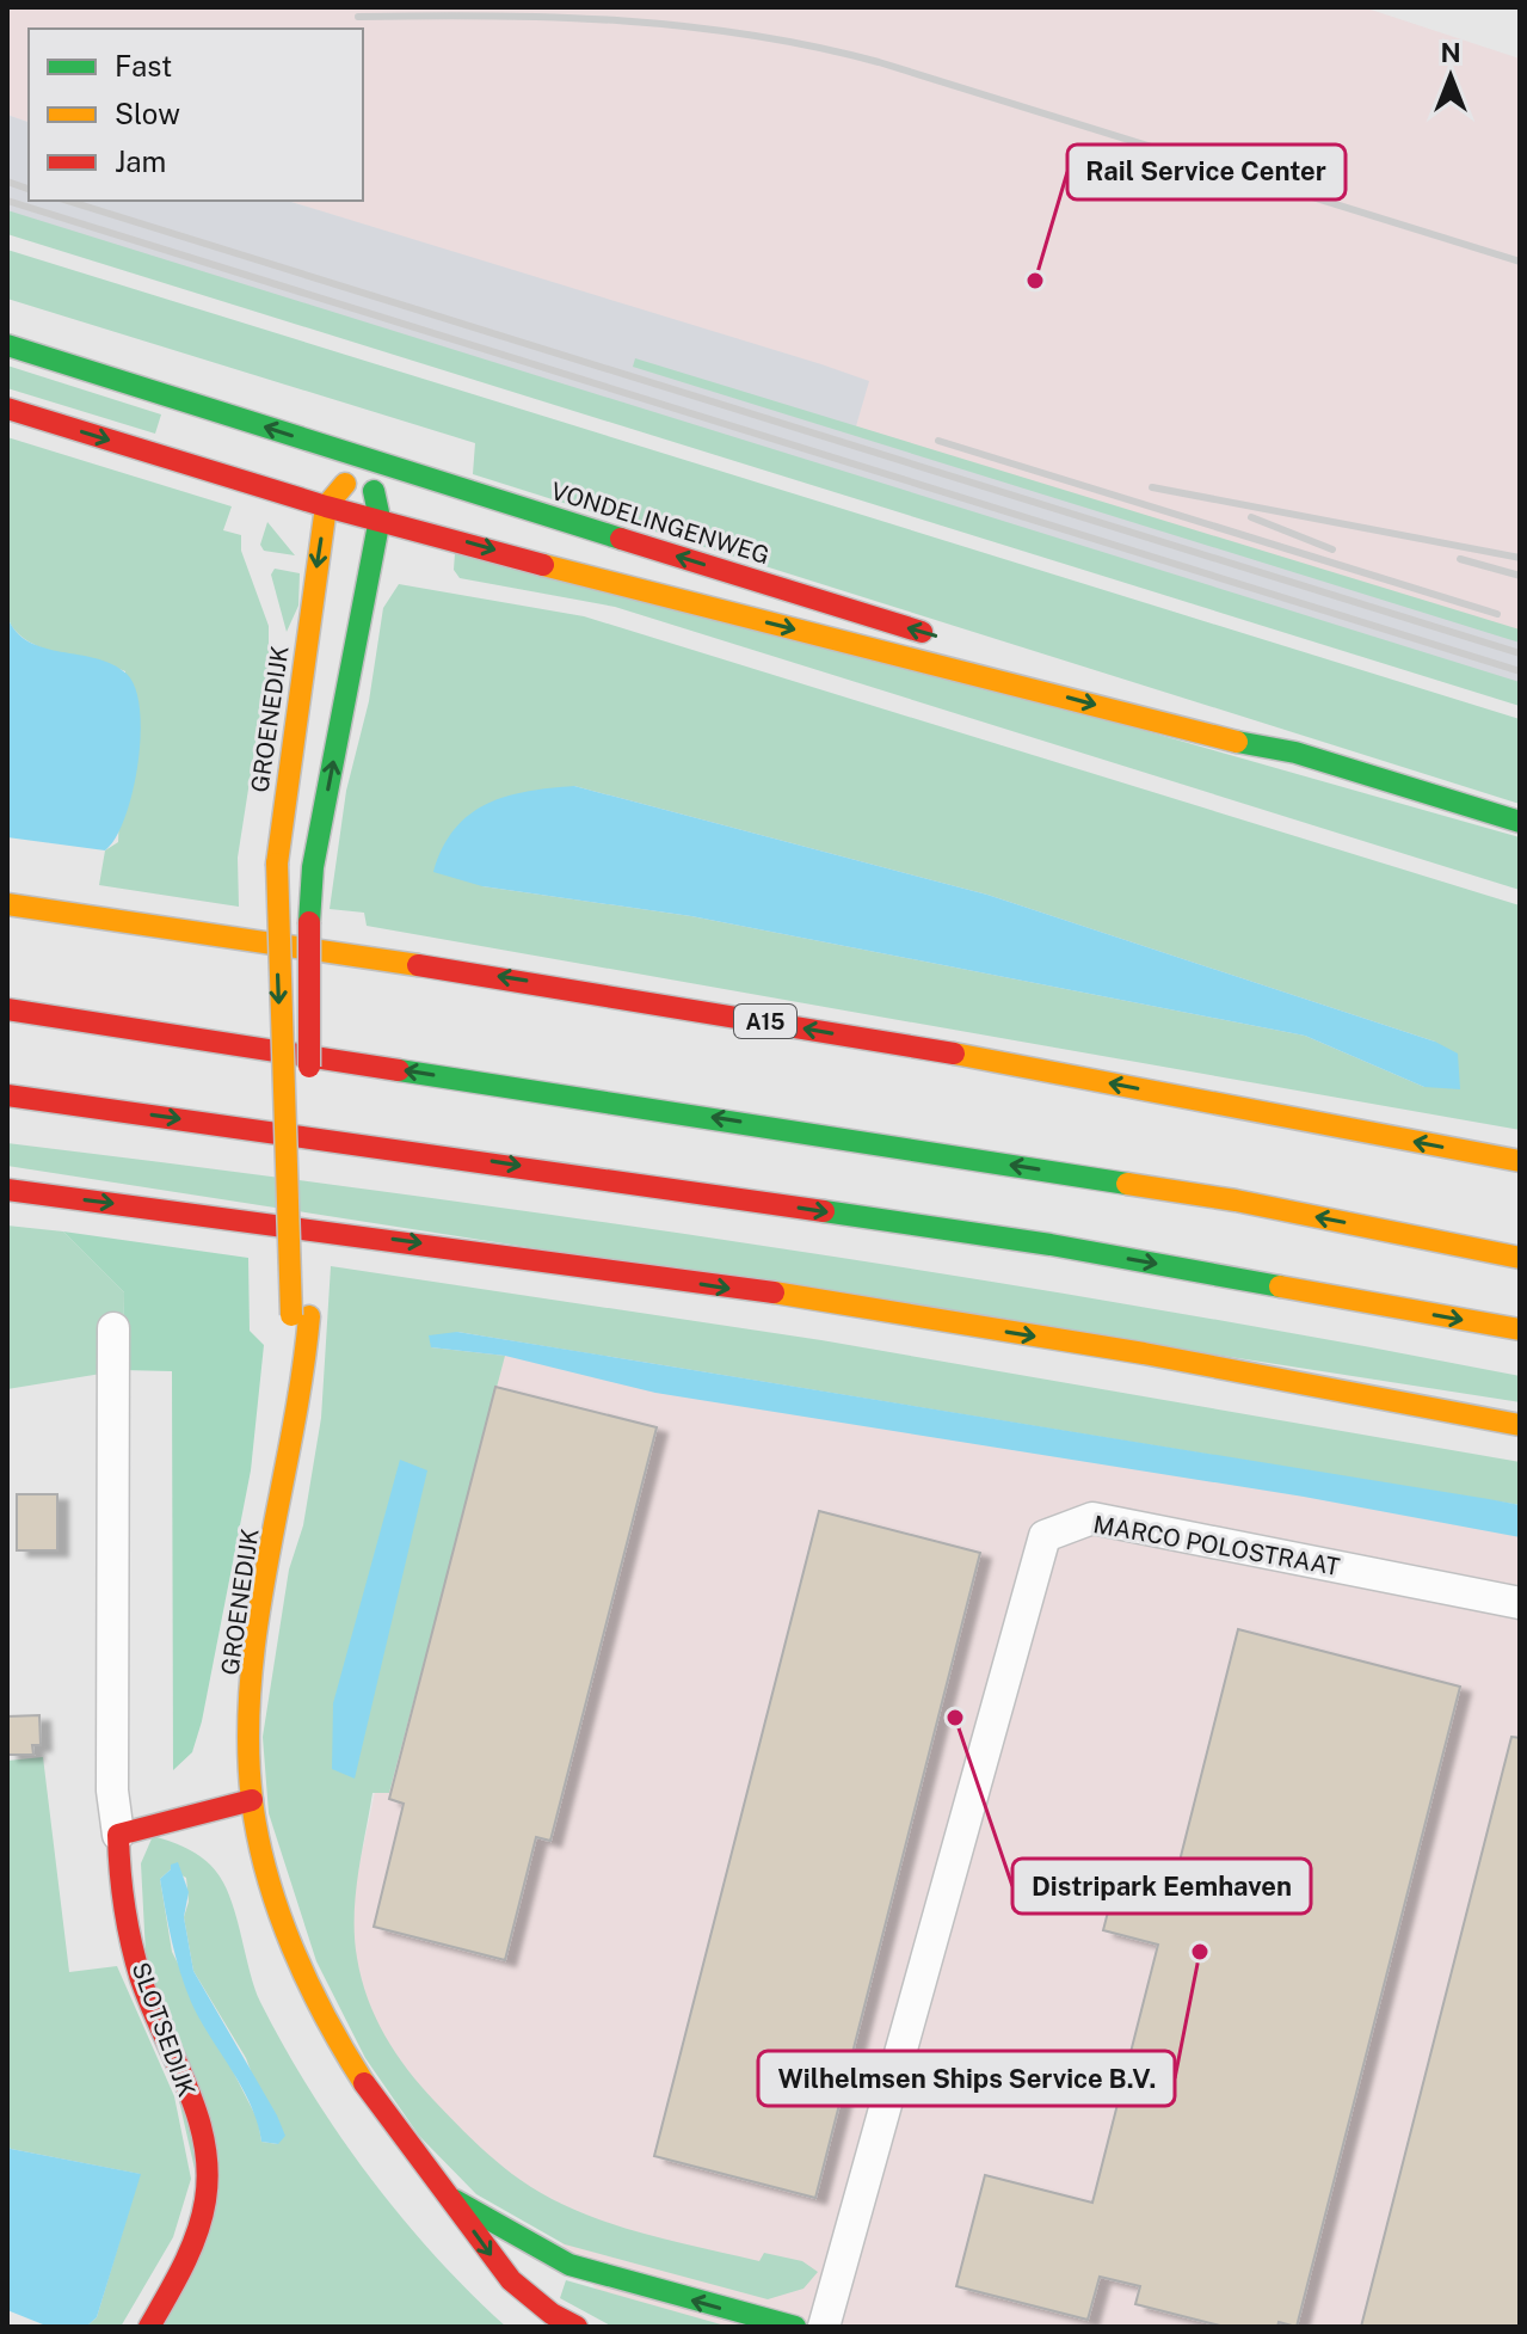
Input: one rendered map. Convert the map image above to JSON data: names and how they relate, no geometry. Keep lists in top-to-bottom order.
{
  "streets": {
    "main road": [
      "VONDELINGENWEG",
      "GROENEDIJK",
      "A15",
      "SLOTSEDIJK"
    ],
    "street": ["MARCO POLOSTRAAT"]
  },
  "places": ["Rail Service Center", "Distripark Eemhaven", "Wilhelmsen Ships Service B.V."],
  "legend": ["Fast", "Slow", "Jam"],
  "north": "top"
}
